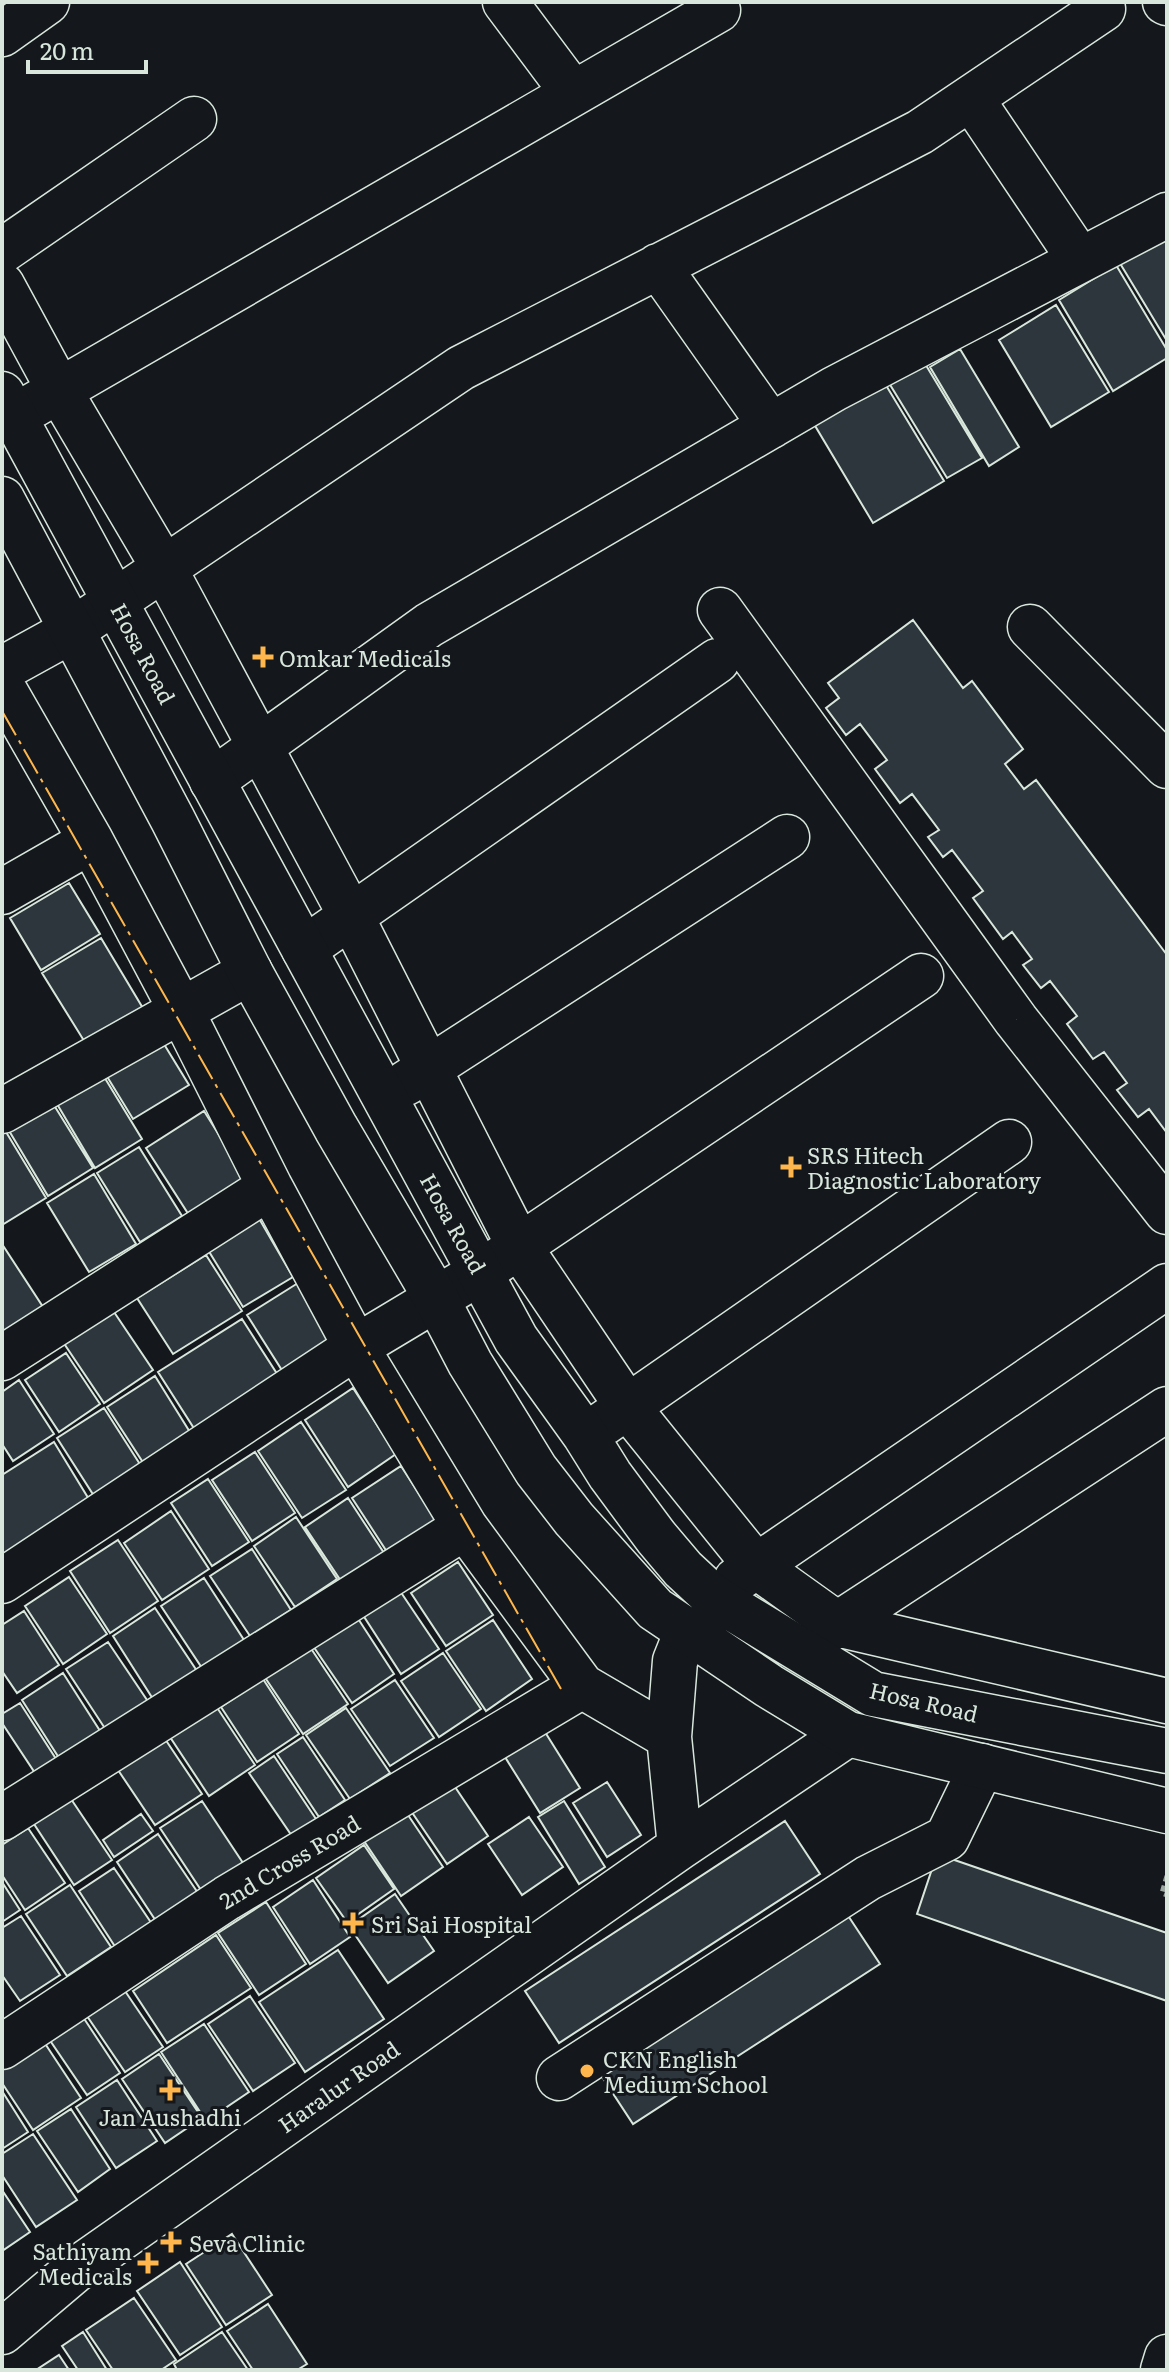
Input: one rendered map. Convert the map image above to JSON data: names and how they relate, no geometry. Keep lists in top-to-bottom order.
{
  "streets": {
    "street": ["Hosa Road", "2nd Cross Road", "Haralur Road"]
  },
  "places": {
    "health": [
      "Omkar Medicals",
      "SRS Hitech Diagnostic Laboratory",
      "Sri Sai Hospital",
      "Jan Aushadhi",
      "Seva Clinic",
      "Sathiyam Medicals"
    ],
    "other": ["CKN English Medium School"]
  },
  "scale_bar": "20 m"
}
